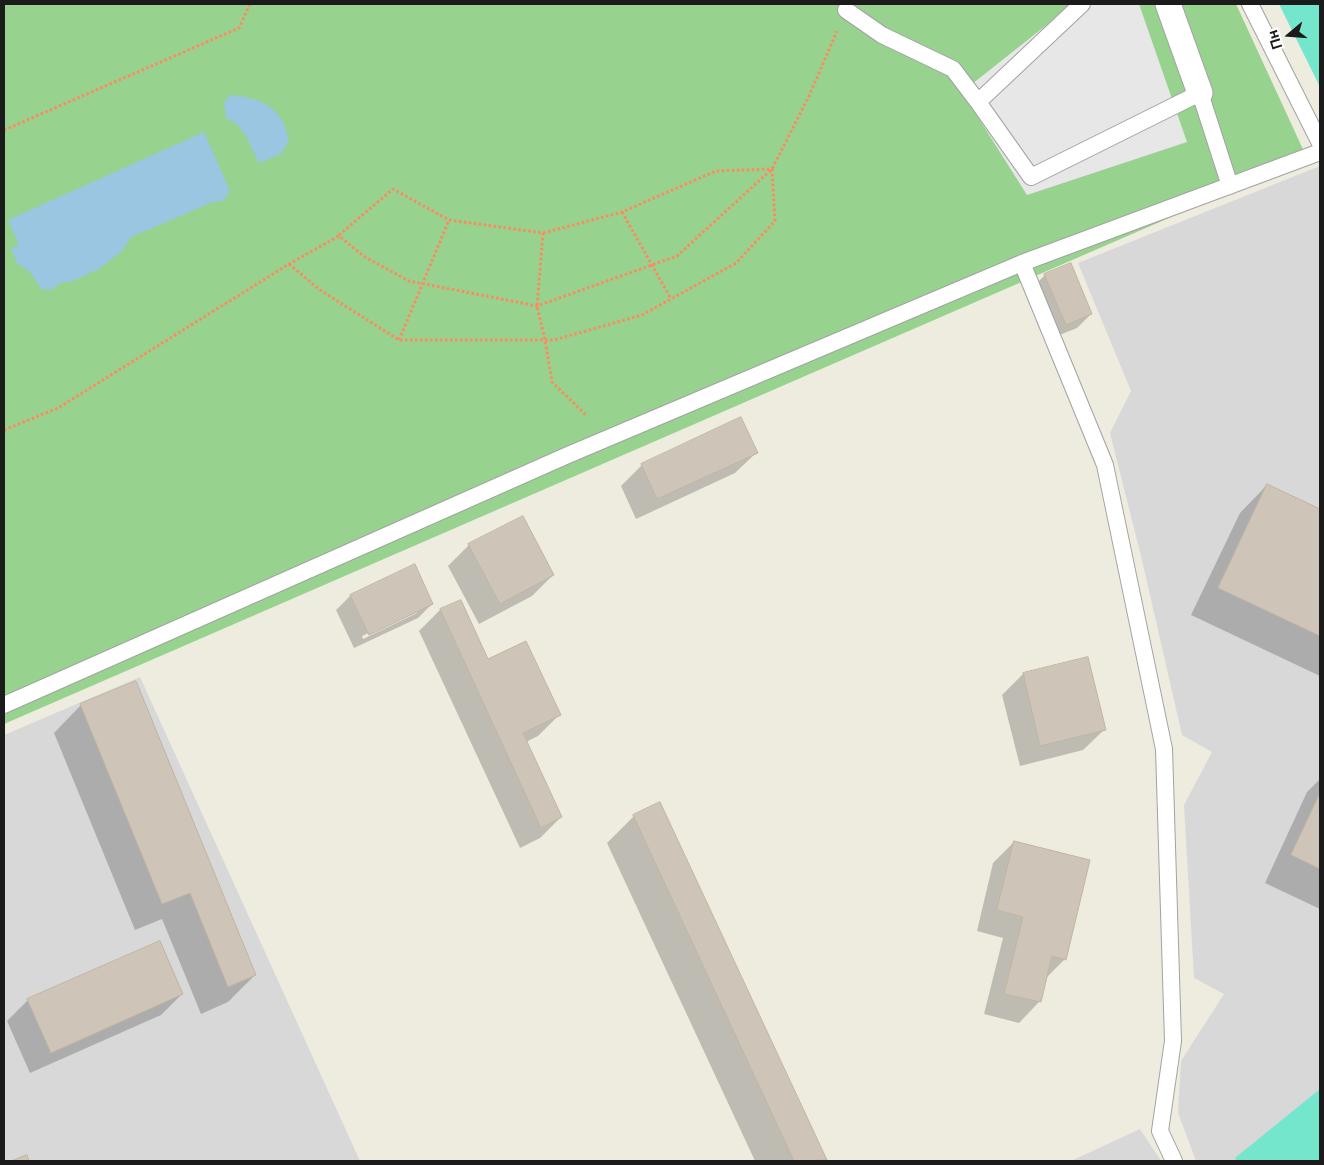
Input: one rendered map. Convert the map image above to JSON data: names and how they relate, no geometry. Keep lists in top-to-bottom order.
{
  "north": "left"
}
